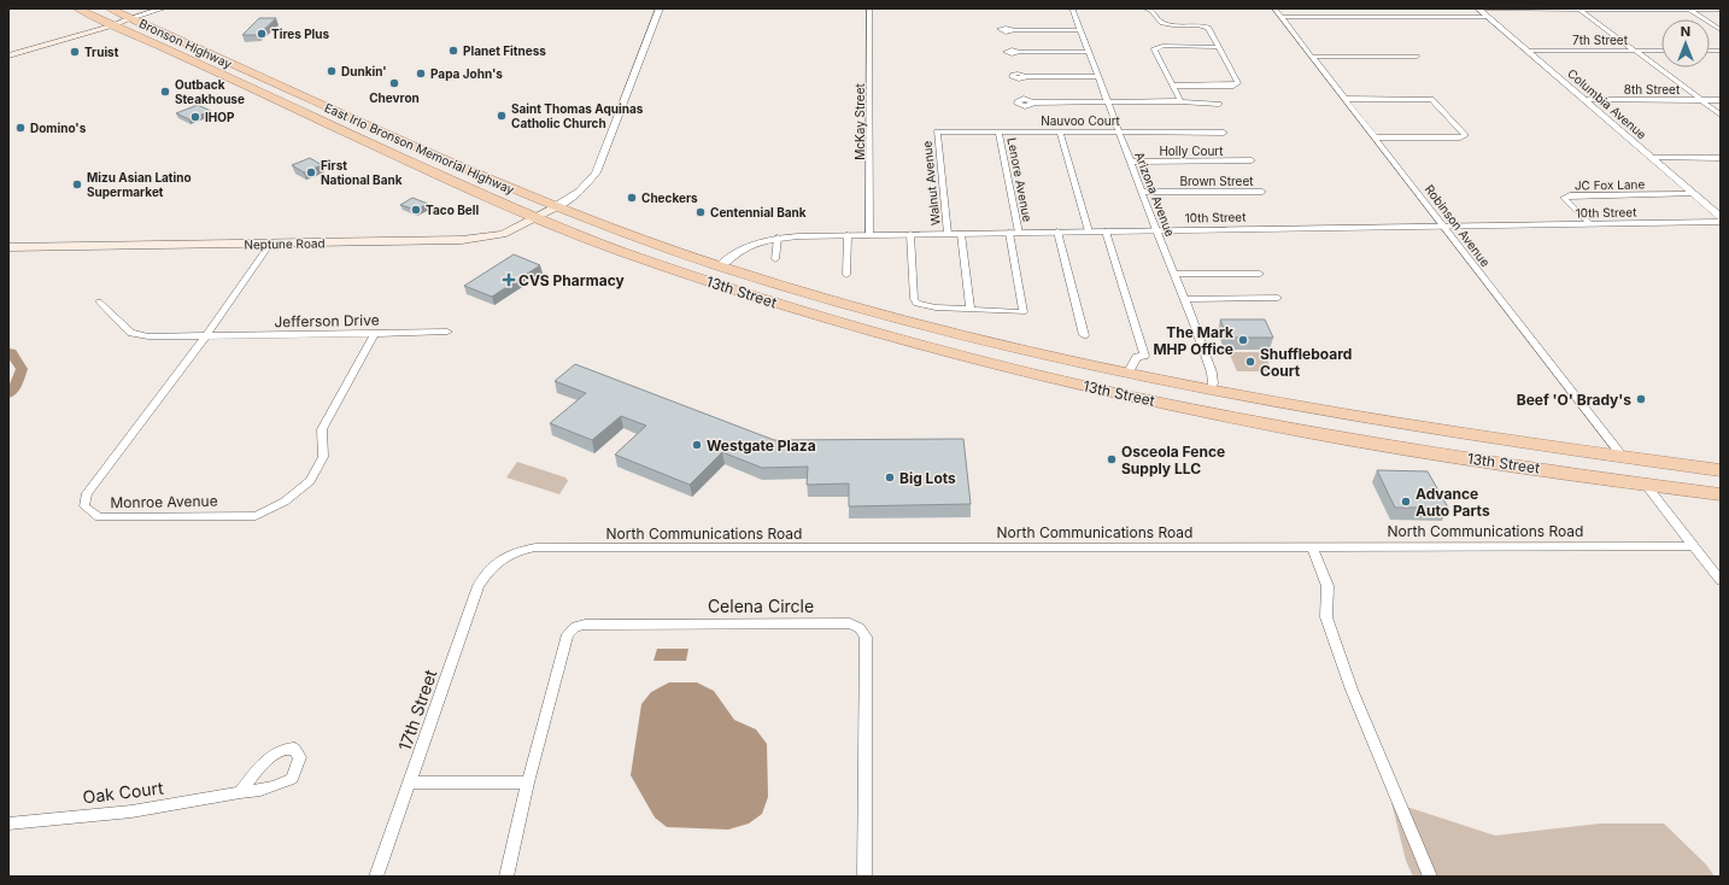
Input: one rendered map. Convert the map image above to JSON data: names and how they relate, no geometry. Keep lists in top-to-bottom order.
{
  "streets": {
    "highway": ["Bronson Highway", "East Irlo Bronson Memorial Highway", "13th Street"],
    "main road": ["Neptune Road"],
    "street": [
      "7th Street",
      "8th Street",
      "Columbia Avenue",
      "Nauvoo Court",
      "McKay Street",
      "Holly Court",
      "Lenore Avenue",
      "Brown Street",
      "Walnut Avenue",
      "JC Fox Lane",
      "Arizona Avenue",
      "10th Street",
      "Robinson Avenue",
      "Jefferson Drive",
      "Monroe Avenue",
      "North Communications Road",
      "Celena Circle",
      "17th Street",
      "Oak Court"
    ]
  },
  "crossings": [
    ["7th Street", "Columbia Avenue"],
    ["Bronson Highway", "East Irlo Bronson Memorial Highway"],
    ["8th Street", "Columbia Avenue"],
    ["Columbia Avenue", "JC Fox Lane"],
    ["Nauvoo Court", "Lenore Avenue"],
    ["Nauvoo Court", "Walnut Avenue"],
    ["Nauvoo Court", "Arizona Avenue"],
    ["McKay Street", "10th Street"],
    ["East Irlo Bronson Memorial Highway", "Neptune Road"],
    ["East Irlo Bronson Memorial Highway", "13th Street"],
    ["Holly Court", "Arizona Avenue"],
    ["Lenore Avenue", "Walnut Avenue"],
    ["Lenore Avenue", "10th Street"],
    ["Brown Street", "Arizona Avenue"],
    ["Walnut Avenue", "10th Street"],
    ["JC Fox Lane", "10th Street"],
    ["Arizona Avenue", "10th Street"],
    ["Arizona Avenue", "13th Street"],
    ["10th Street", "Robinson Avenue"],
    ["10th Street", "13th Street"],
    ["Robinson Avenue", "13th Street"],
    ["Neptune Road", "13th Street"],
    ["Neptune Road", "Monroe Avenue"],
    ["Jefferson Drive", "Monroe Avenue"],
    ["North Communications Road", "17th Street"]
  ],
  "places": {
    "other": [
      "Tires Plus",
      "Planet Fitness",
      "Truist",
      "Dunkin'",
      "Papa John's",
      "Chevron",
      "Outback Steakhouse",
      "Saint Thomas Aquinas Catholic Church",
      "IHOP",
      "Domino's",
      "First National Bank",
      "Mizu Asian Latino Supermarket",
      "Checkers",
      "Taco Bell",
      "Centennial Bank",
      "The Mark MHP Office",
      "Shuffleboard Court",
      "Beef 'O' Brady's",
      "Westgate Plaza",
      "Osceola Fence Supply LLC",
      "Big Lots",
      "Advance Auto Parts"
    ],
    "health": ["CVS Pharmacy"]
  },
  "north": "top"
}
